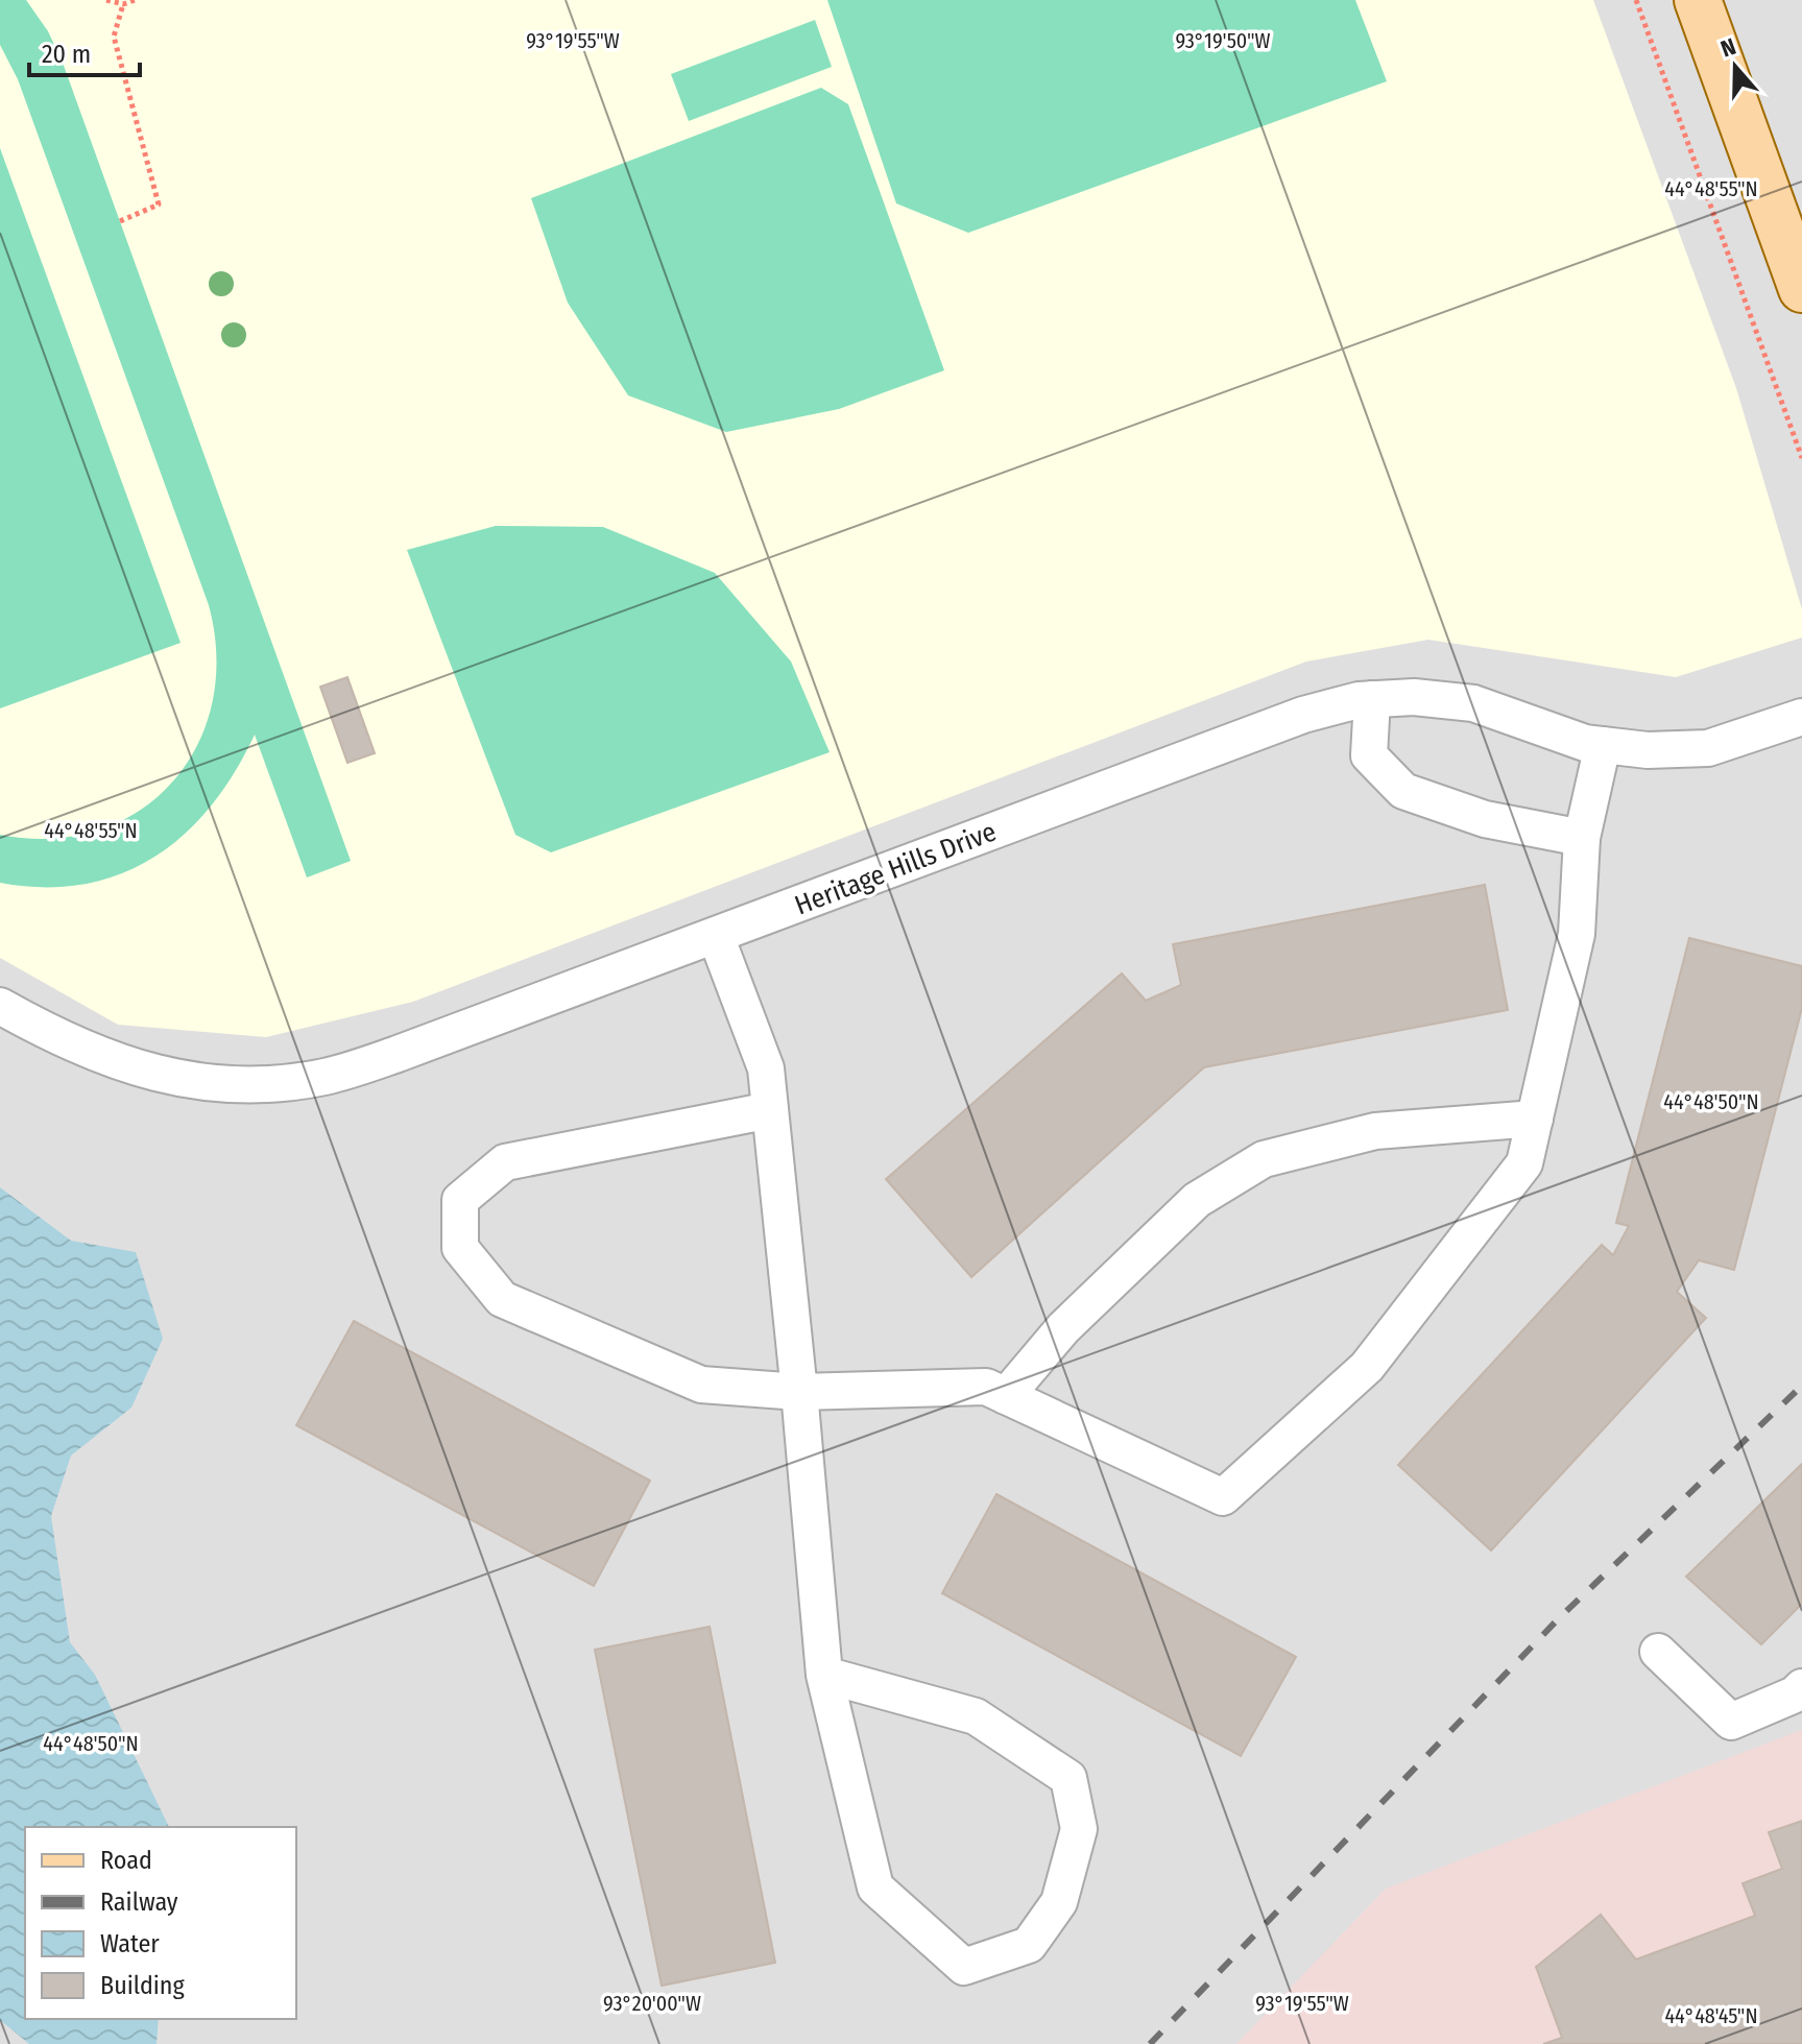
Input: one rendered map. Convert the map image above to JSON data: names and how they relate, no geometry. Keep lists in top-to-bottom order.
{
  "streets": {
    "street": ["Heritage Hills Drive"]
  },
  "legend": [
    "Road",
    "Railway",
    "Water",
    "Building"
  ],
  "scale_bar": "20 m",
  "north": "top",
  "coordinates": [
    "93°19'55\"W",
    "93°19'50\"W",
    "44°48'55\"N",
    "44°48'50\"N",
    "93°20'00\"W",
    "44°48'45\"N"
  ]
}
